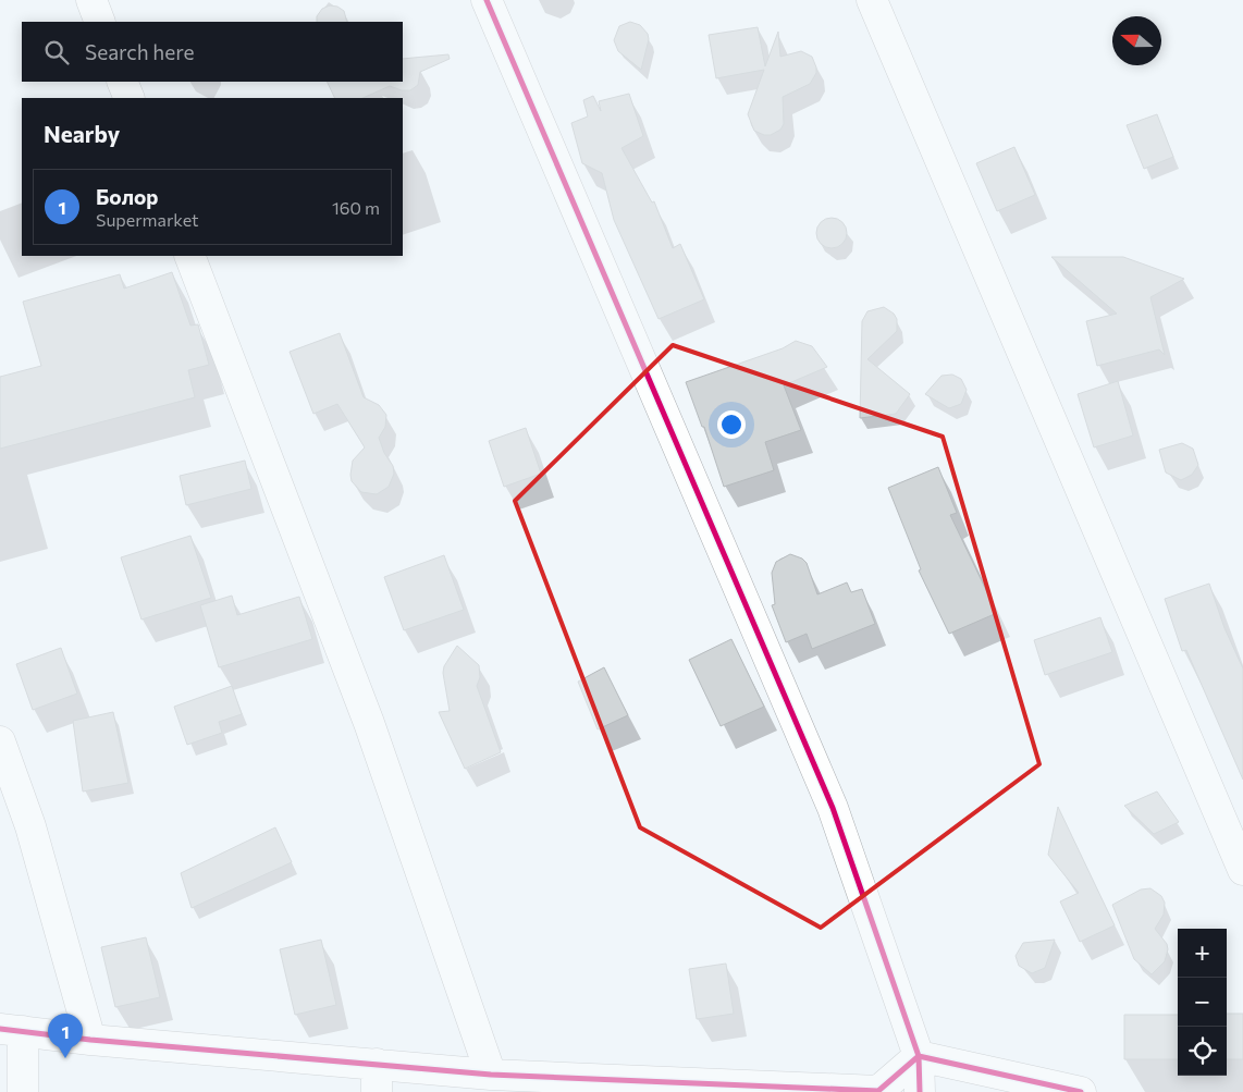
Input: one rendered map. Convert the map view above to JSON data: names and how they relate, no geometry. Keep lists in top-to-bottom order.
{
  "north": "left",
  "page": {
    "search": "Search here",
    "heading": "Nearby",
    "list": [
      {
        "mark": "1",
        "name": "Болор",
        "note": "Supermarket",
        "value": "160 m"
      }
    ],
    "map_buttons": ["+", "−"],
    "pins": "1"
  }
}
